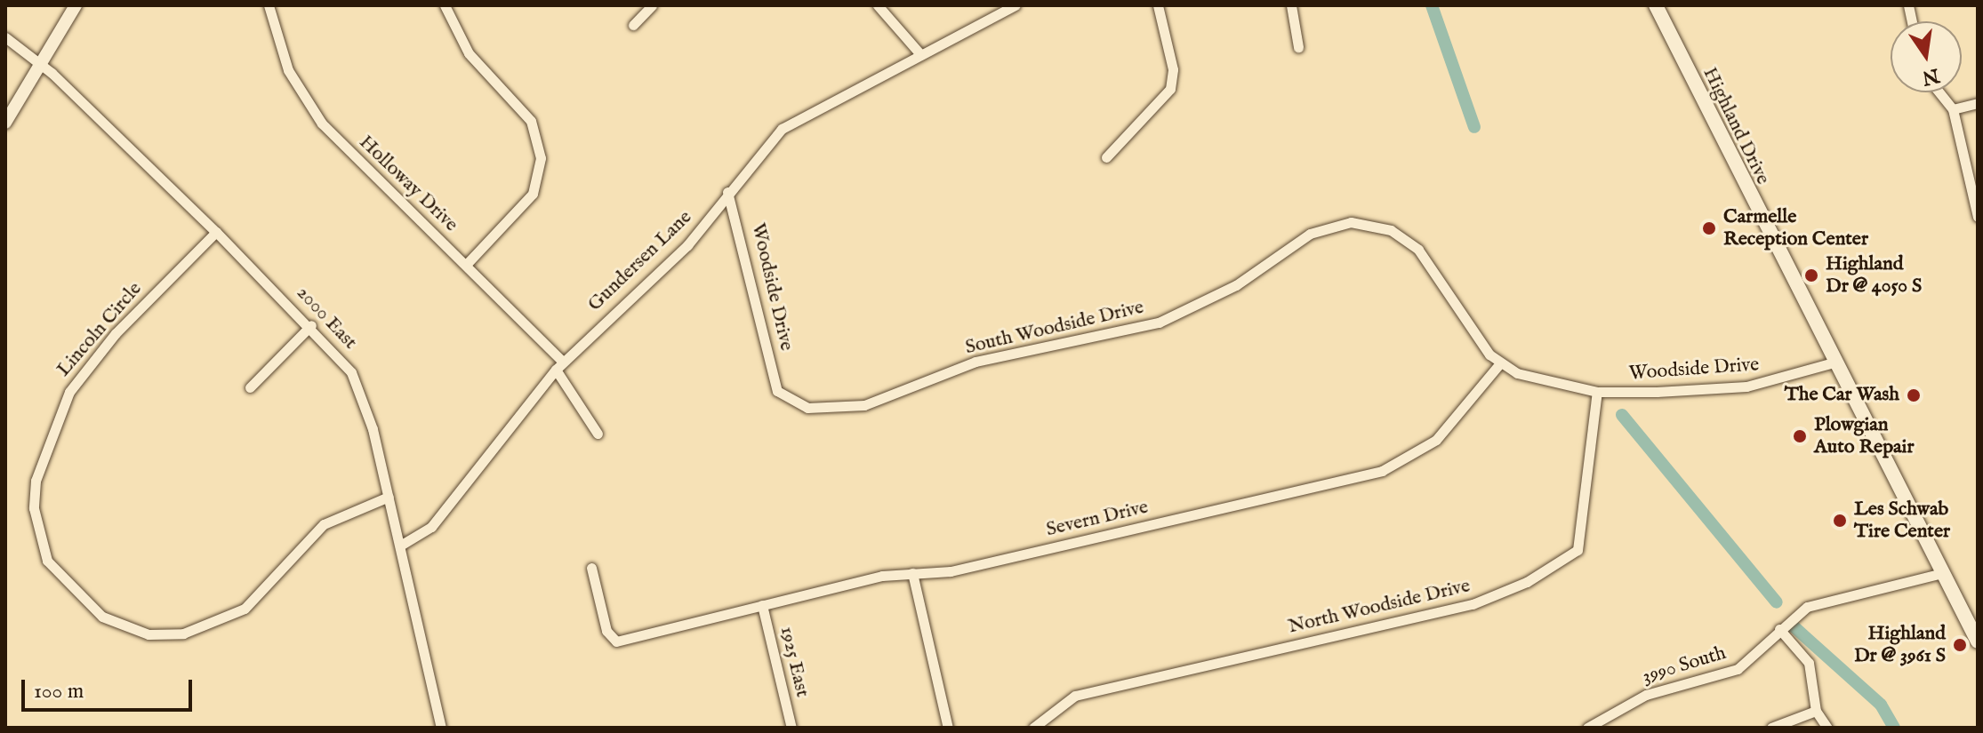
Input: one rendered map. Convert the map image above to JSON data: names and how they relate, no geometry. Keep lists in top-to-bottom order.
{
  "streets": {
    "main road": ["Highland Drive"],
    "street": [
      "Holloway Drive",
      "Gundersen Lane",
      "Woodside Drive",
      "2000 East",
      "South Woodside Drive",
      "Lincoln Circle",
      "Severn Drive",
      "North Woodside Drive",
      "1925 East",
      "3990 South"
    ]
  },
  "crossings": [
    ["Highland Drive", "Woodside Drive"],
    ["Highland Drive", "3990 South"],
    ["Holloway Drive", "Gundersen Lane"],
    ["Gundersen Lane", "Woodside Drive"],
    ["Gundersen Lane", "2000 East"],
    ["Woodside Drive", "South Woodside Drive"],
    ["Woodside Drive", "North Woodside Drive"],
    ["2000 East", "Lincoln Circle"],
    ["South Woodside Drive", "Severn Drive"],
    ["Severn Drive", "1925 East"]
  ],
  "places": [
    "Carmelle Reception Center",
    "Highland Dr @ 4050 S",
    "The Car Wash",
    "Plowgian Auto Repair",
    "Les Schwab Tire Center",
    "Highland Dr @ 3961 S"
  ],
  "scale_bar": "100 m",
  "north": "bottom"
}
